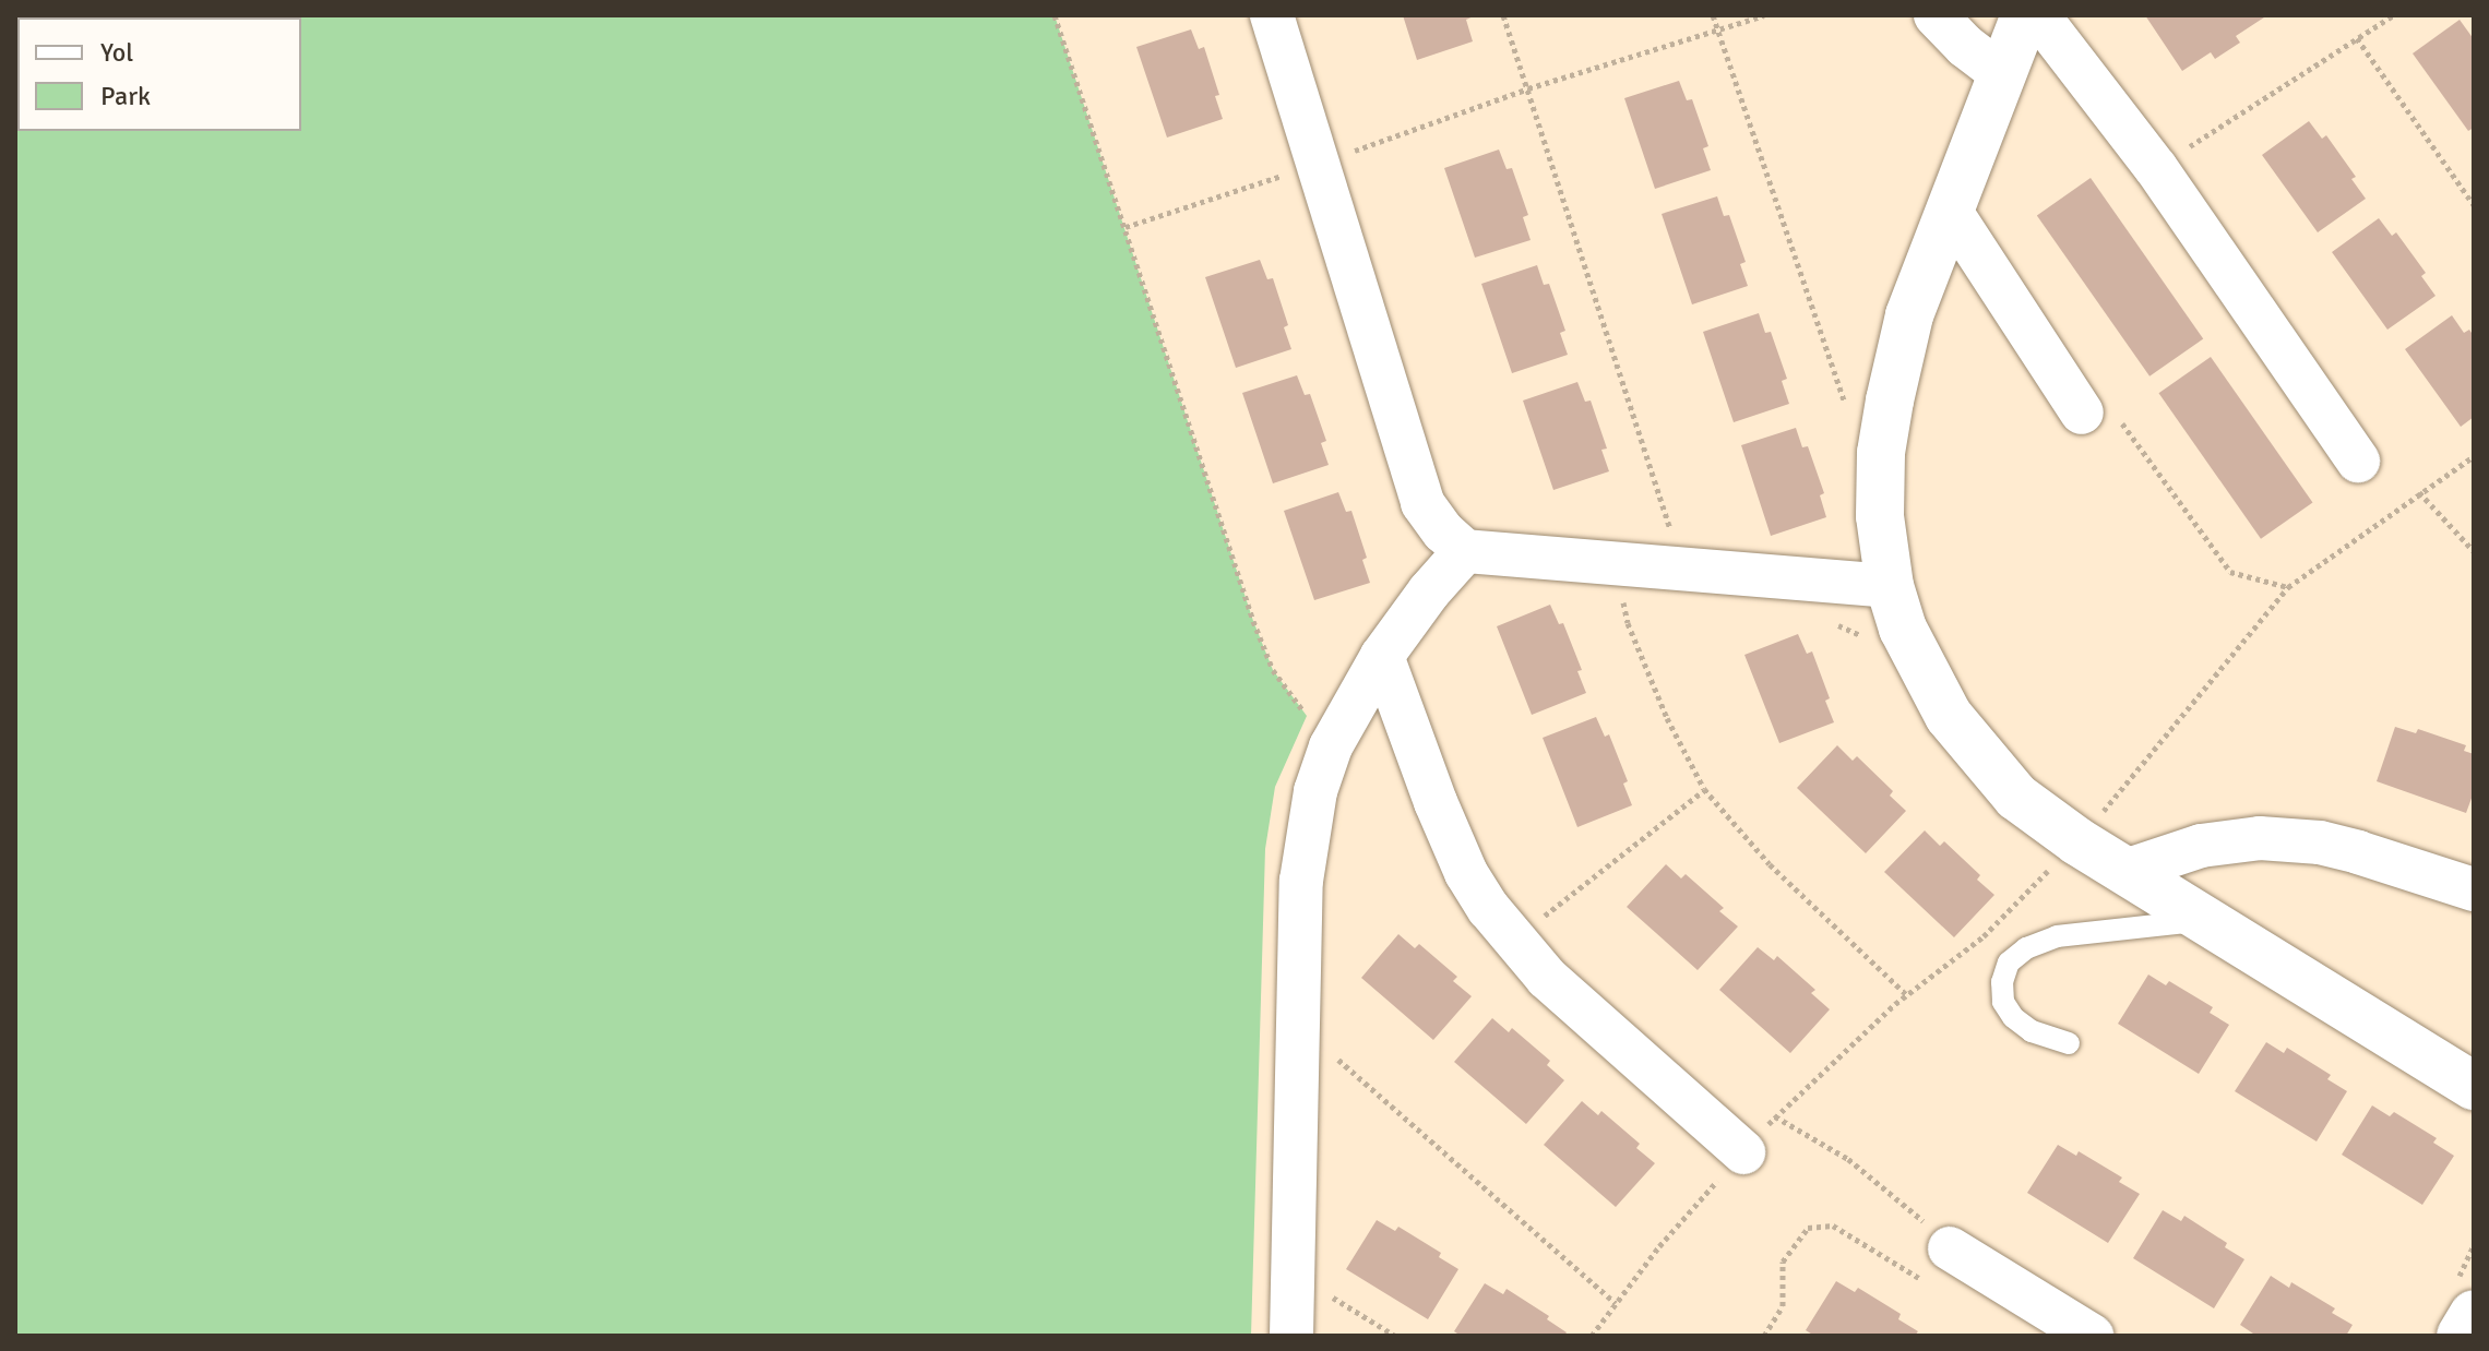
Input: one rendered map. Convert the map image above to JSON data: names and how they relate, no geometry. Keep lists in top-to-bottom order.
{
  "legend": ["Yol", "Park"]
}
